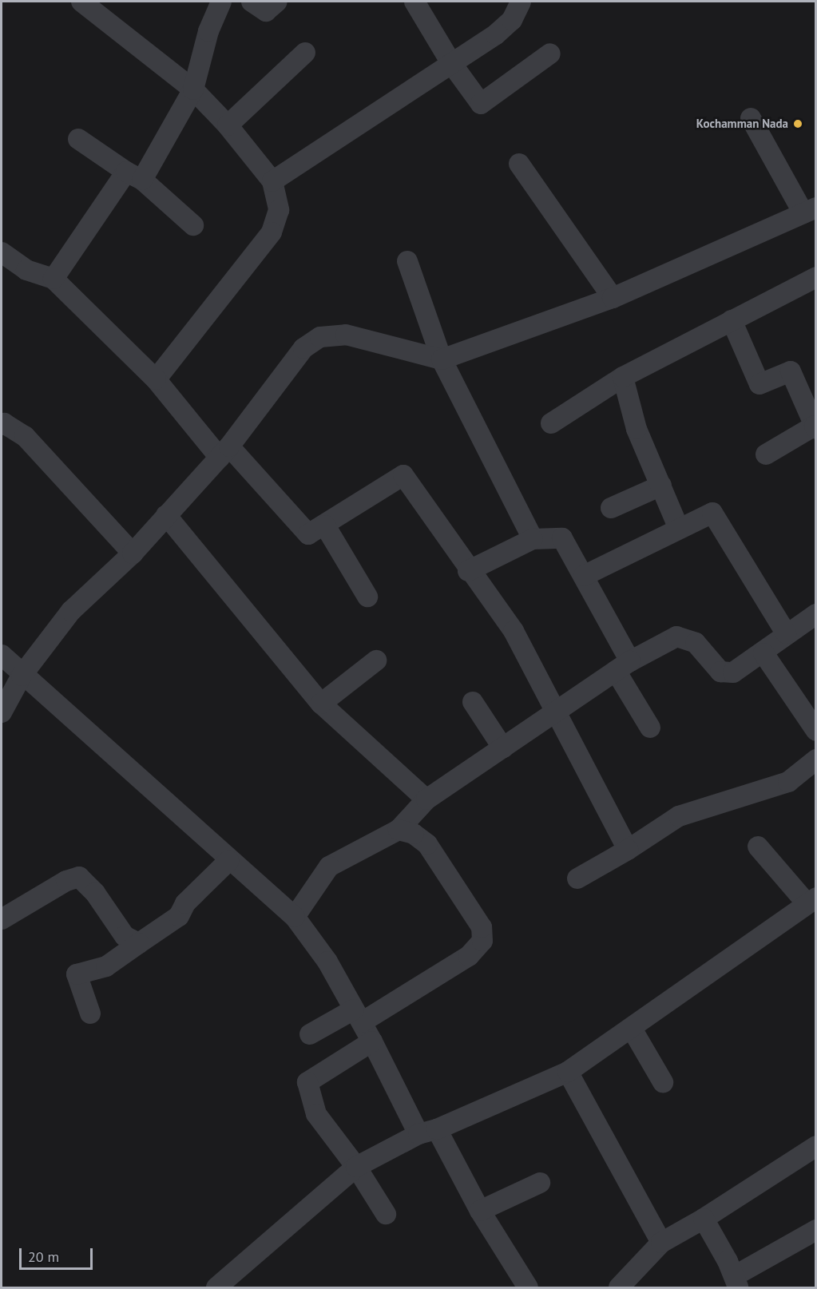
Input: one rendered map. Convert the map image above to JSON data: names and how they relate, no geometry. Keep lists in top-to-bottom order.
{
  "places": ["Kochamman Nada"],
  "scale_bar": "20 m"
}
